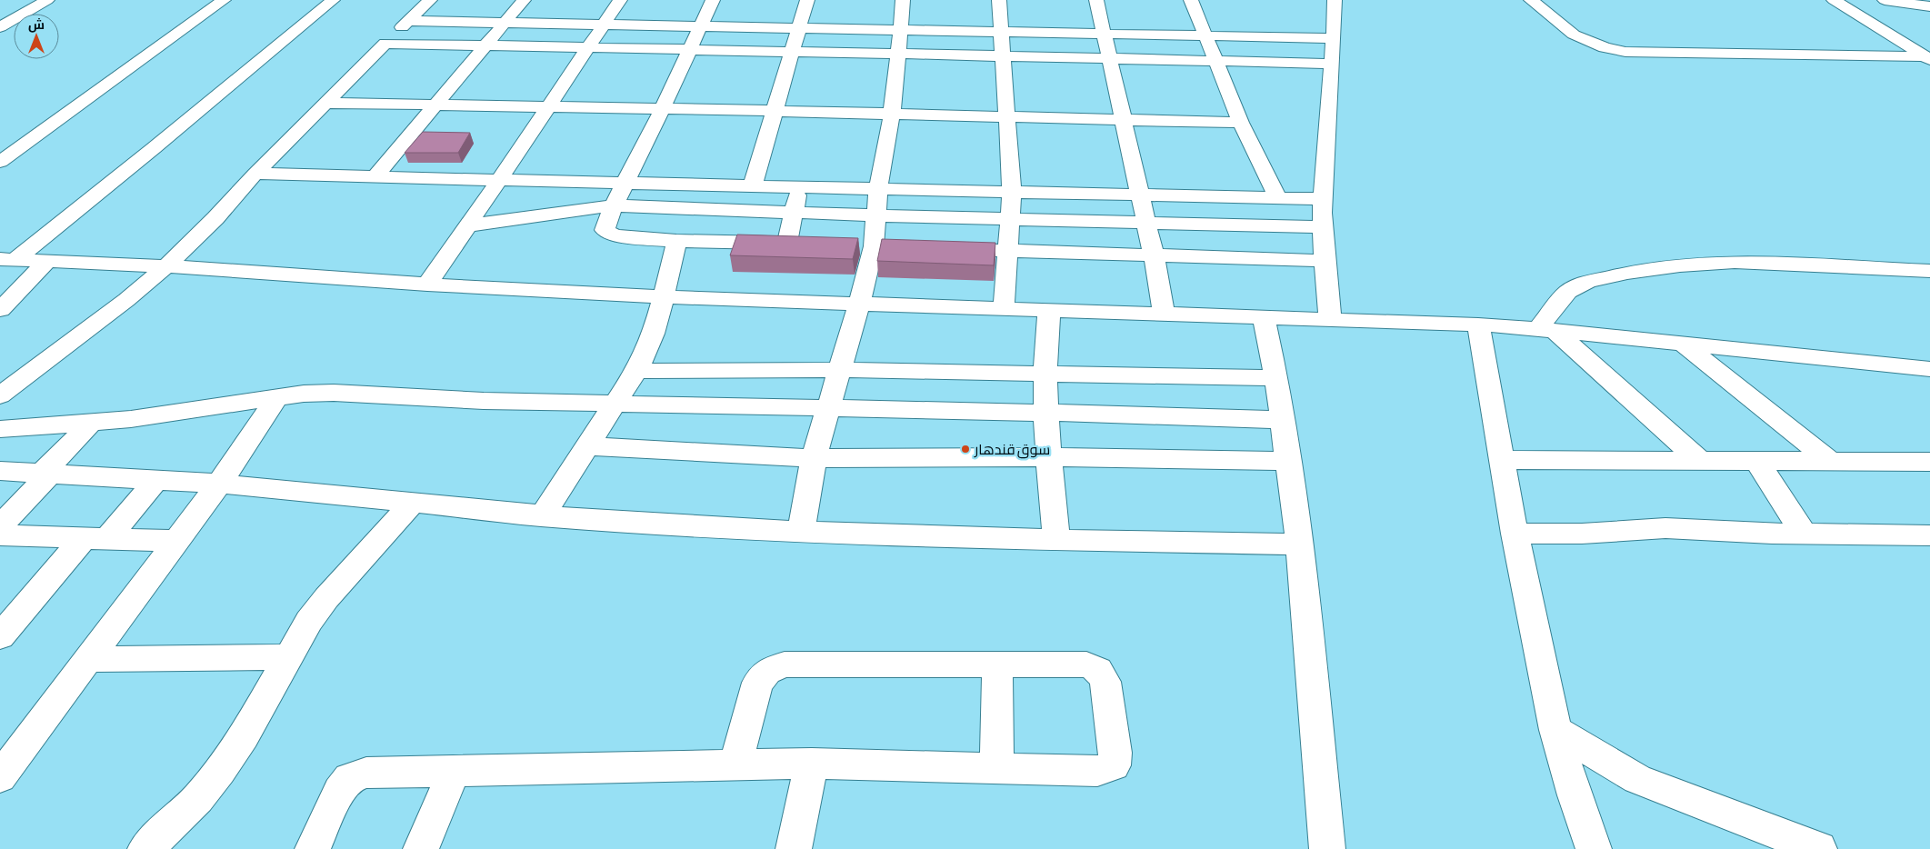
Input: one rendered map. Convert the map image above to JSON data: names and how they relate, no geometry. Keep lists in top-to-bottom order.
{
  "places": ["سوق قندهار"],
  "north": "top"
}
